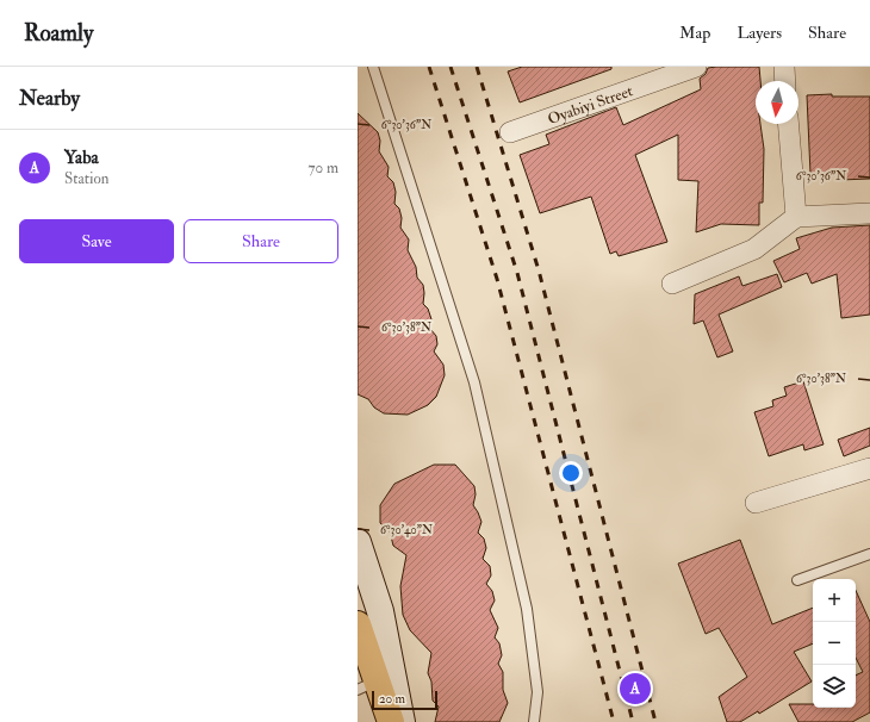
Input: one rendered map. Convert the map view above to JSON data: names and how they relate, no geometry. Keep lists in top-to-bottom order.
{
  "streets": {
    "street": ["Oyabiyi Street"]
  },
  "scale_bar": "20 m",
  "north": "bottom",
  "page": {
    "header": "Roamly",
    "nav": ["Map", "Layers", "Share"],
    "heading": "Nearby",
    "list": [
      {
        "mark": "A",
        "name": "Yaba",
        "note": "Station",
        "value": "70 m"
      }
    ],
    "buttons": ["Save", "Share"],
    "map_buttons": ["+", "−"],
    "pins": "A",
    "scale": "20 m"
  },
  "coordinates": ["6°30'36\"N", "6°30'38\"N", "6°30'40\"N"]
}
